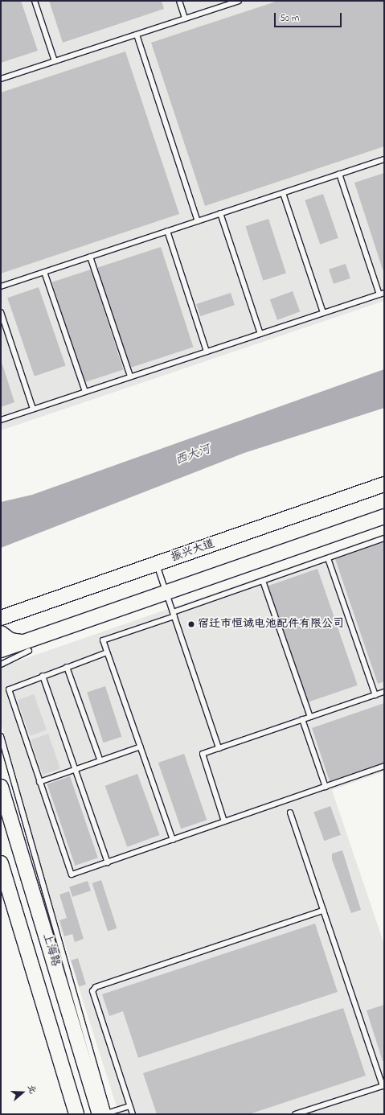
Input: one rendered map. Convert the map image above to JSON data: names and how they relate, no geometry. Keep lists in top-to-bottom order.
{
  "streets": {
    "main road": ["振兴大道", "上海路"]
  },
  "water": ["西大河"],
  "places": ["宿迁市恒诚电池配件有限公司"],
  "scale_bar": "50 m",
  "north": "right"
}
